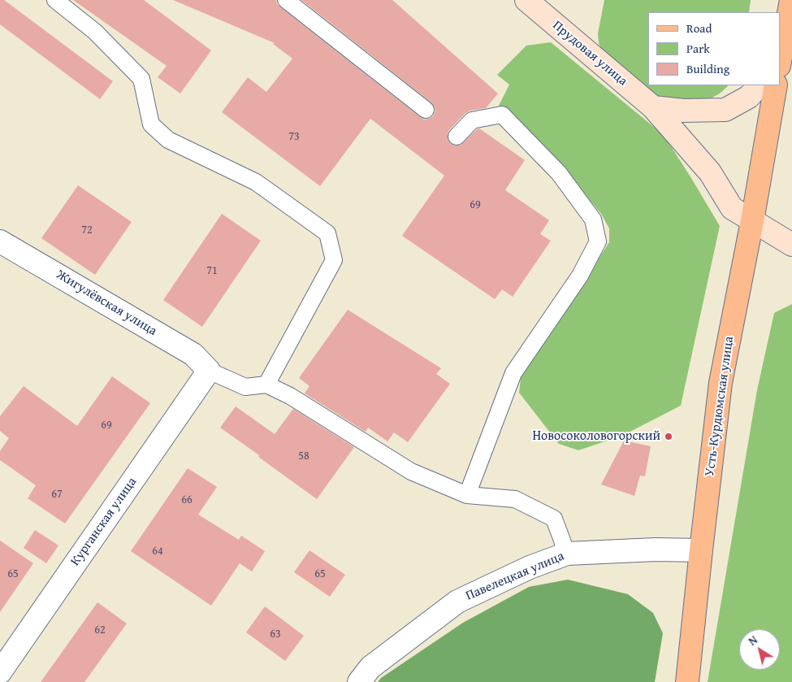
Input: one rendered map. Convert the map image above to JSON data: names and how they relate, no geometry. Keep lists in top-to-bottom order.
{
  "streets": {
    "main road": ["Прудовая улица", "Усть-Курдюмская улица"],
    "street": ["Жигулёвская улица", "Курганская улица", "Павелецкая улица"]
  },
  "crossings": [
    ["Прудовая улица", "Усть-Курдюмская улица"],
    ["Жигулёвская улица", "Курганская улица"],
    ["Усть-Курдюмская улица", "Павелецкая улица"]
  ],
  "places": ["Новосоколовогорский"],
  "house_numbers": [
    "73",
    "69",
    "72",
    "71",
    "69",
    "58",
    "67",
    "66",
    "64",
    "65",
    "65",
    "62",
    "63"
  ],
  "legend": ["Road", "Park", "Building"],
  "north": "top left"
}
